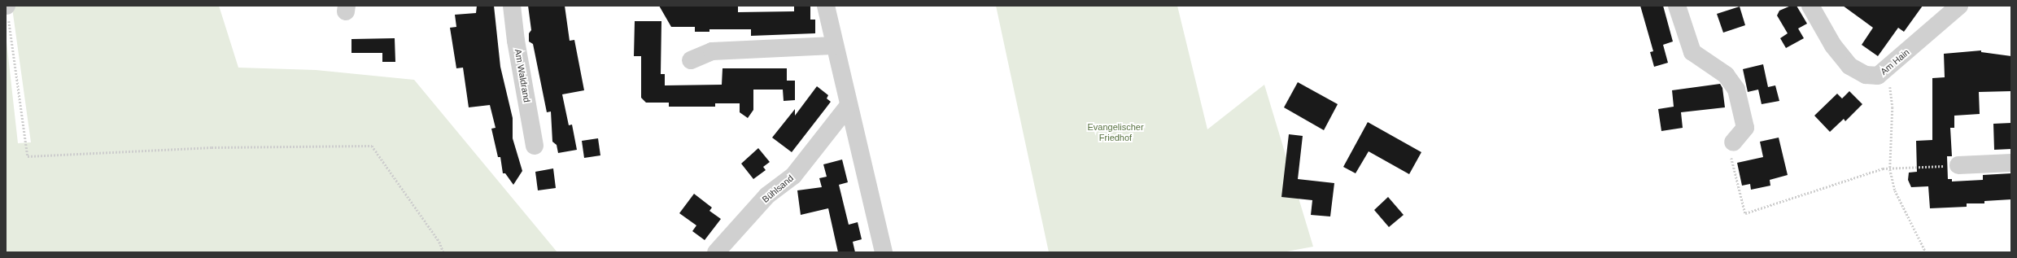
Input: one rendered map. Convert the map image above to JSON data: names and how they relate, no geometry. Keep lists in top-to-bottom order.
{
  "streets": {
    "street": ["Am Hain", "Am Waldrand", "Bühlsand"]
  },
  "parks": ["Evangelischer Friedhof"]
}
